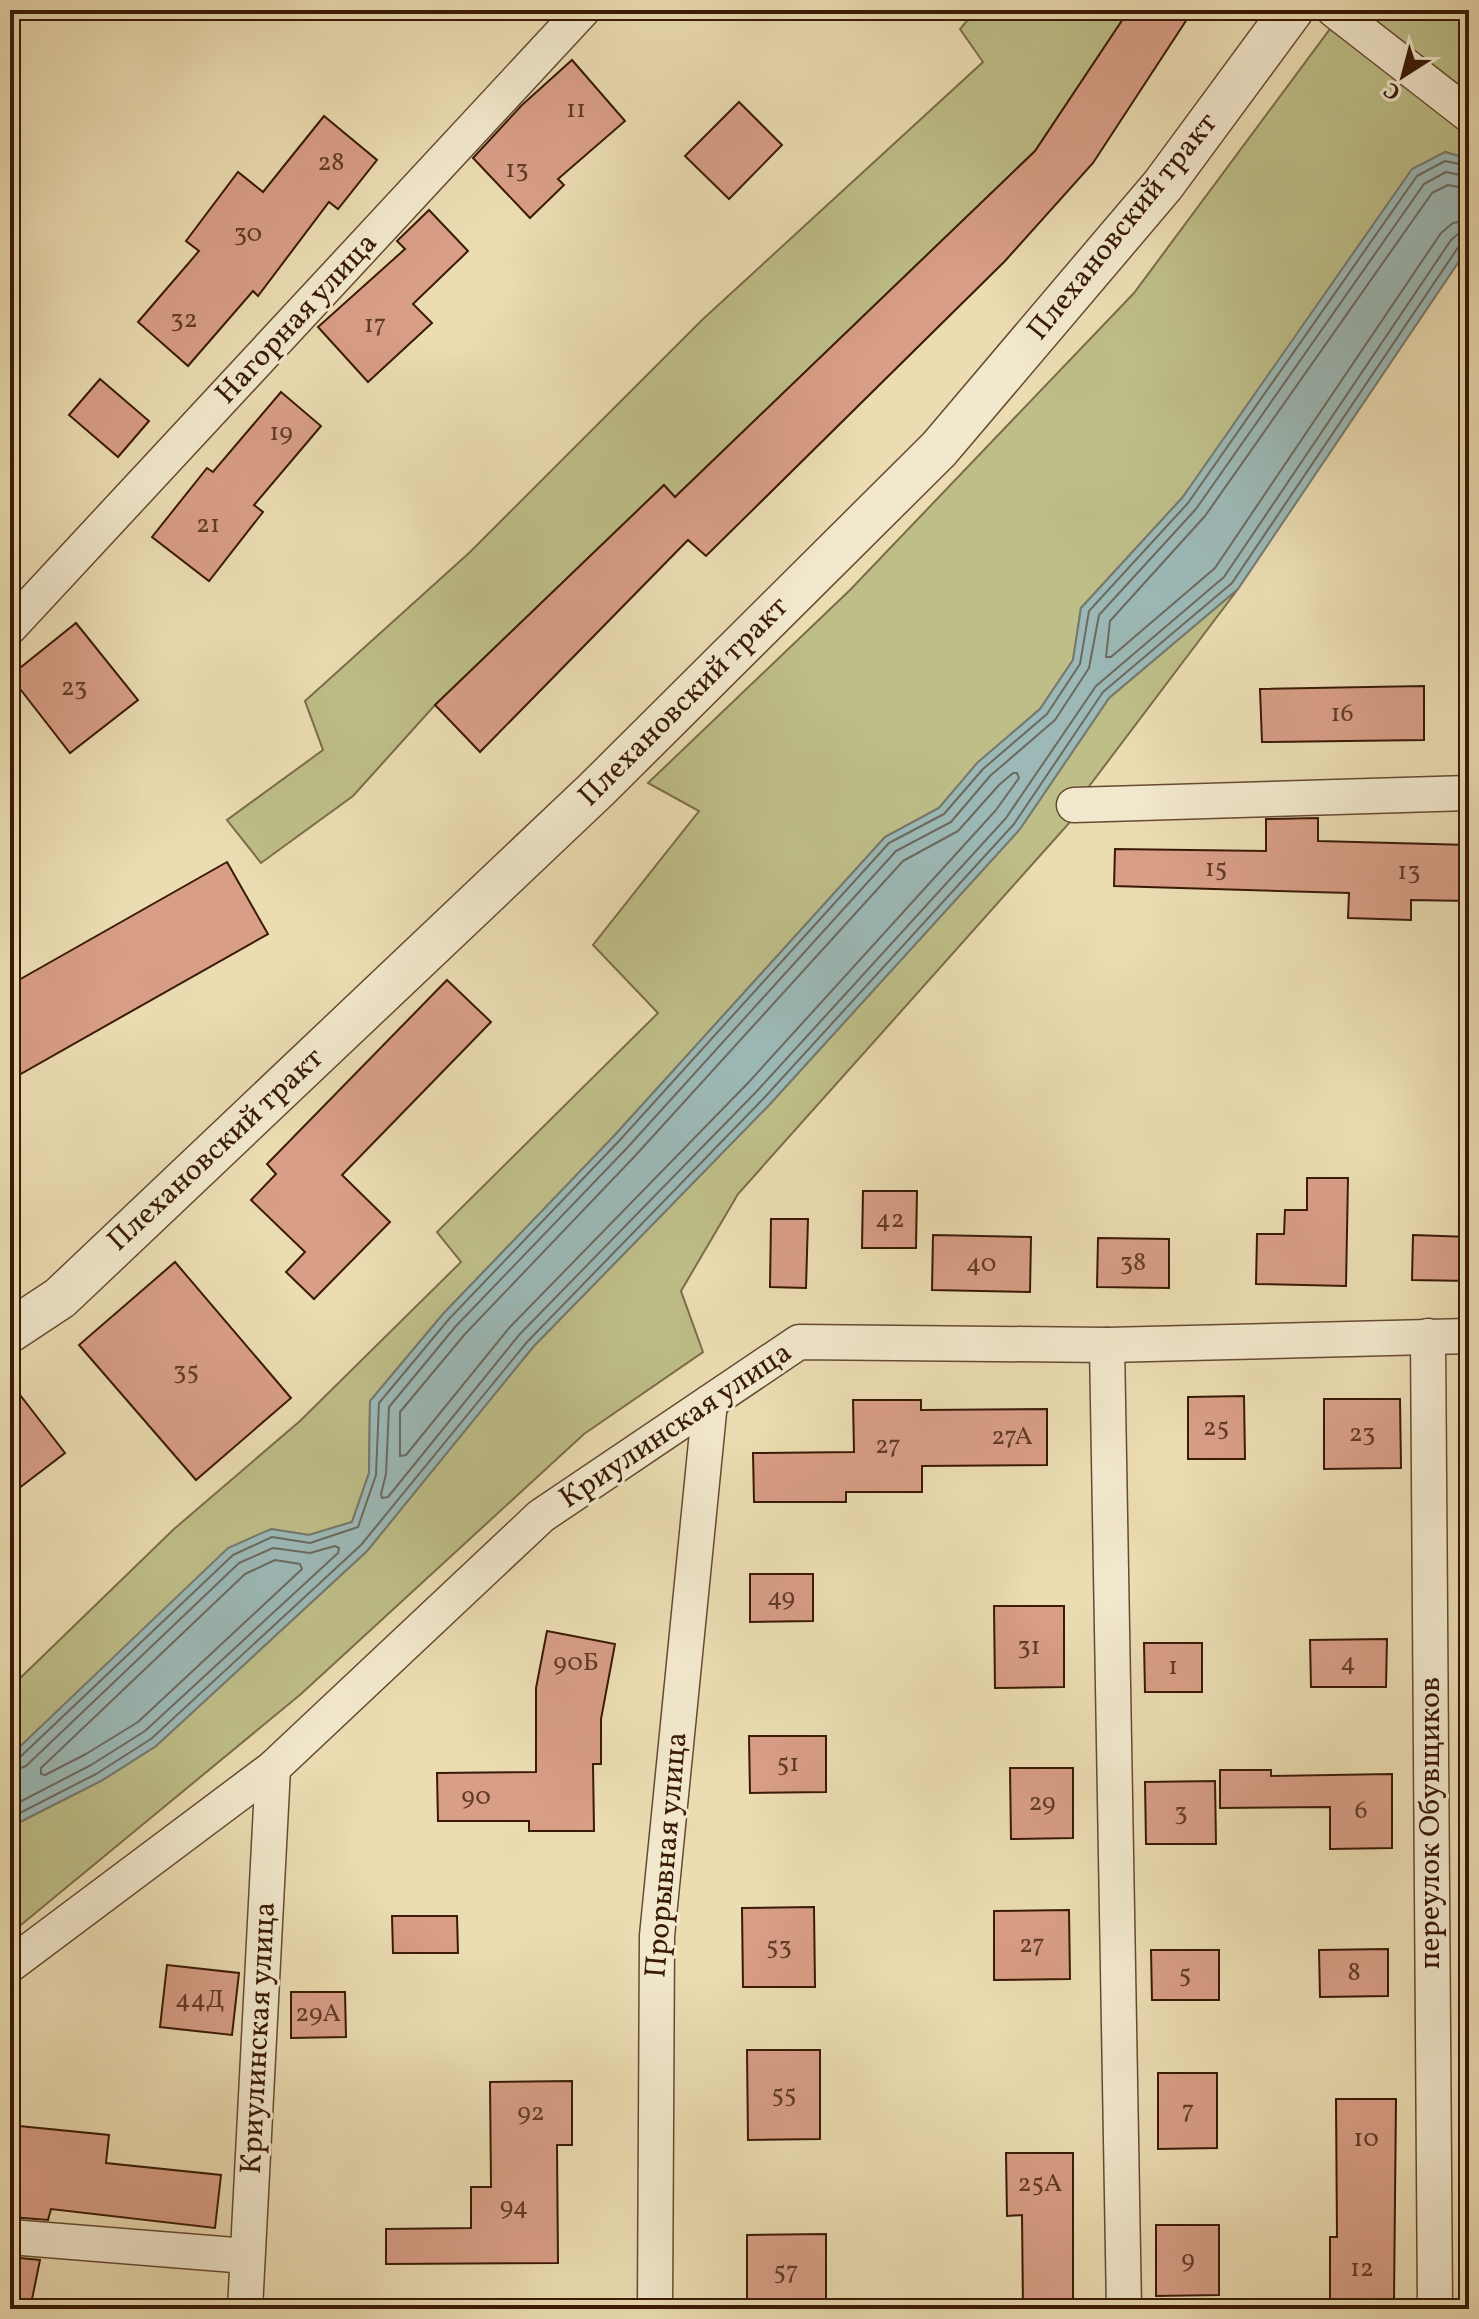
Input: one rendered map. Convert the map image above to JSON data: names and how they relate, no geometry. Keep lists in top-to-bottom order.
{
  "streets": {
    "street": [
      "Плехановский тракт",
      "Нагорная улица",
      "Криулинская улица",
      "переулок Обувщиков",
      "Прорывная улица"
    ]
  },
  "crossings": [
    ["Криулинская улица", "переулок Обувщиков"],
    ["Криулинская улица", "Прорывная улица"]
  ],
  "house_numbers": [
    "11",
    "28",
    "13",
    "30",
    "32",
    "17",
    "19",
    "21",
    "23",
    "16",
    "15",
    "13",
    "42",
    "38",
    "40",
    "35",
    "25",
    "23",
    "27А",
    "27",
    "49",
    "31",
    "90Б",
    "4",
    "1",
    "51",
    "90",
    "29",
    "6",
    "3",
    "27",
    "53",
    "8",
    "5",
    "44Д",
    "29А",
    "55",
    "7",
    "92",
    "10",
    "25А",
    "94",
    "9",
    "12",
    "57"
  ],
  "north": "bottom left"
}
